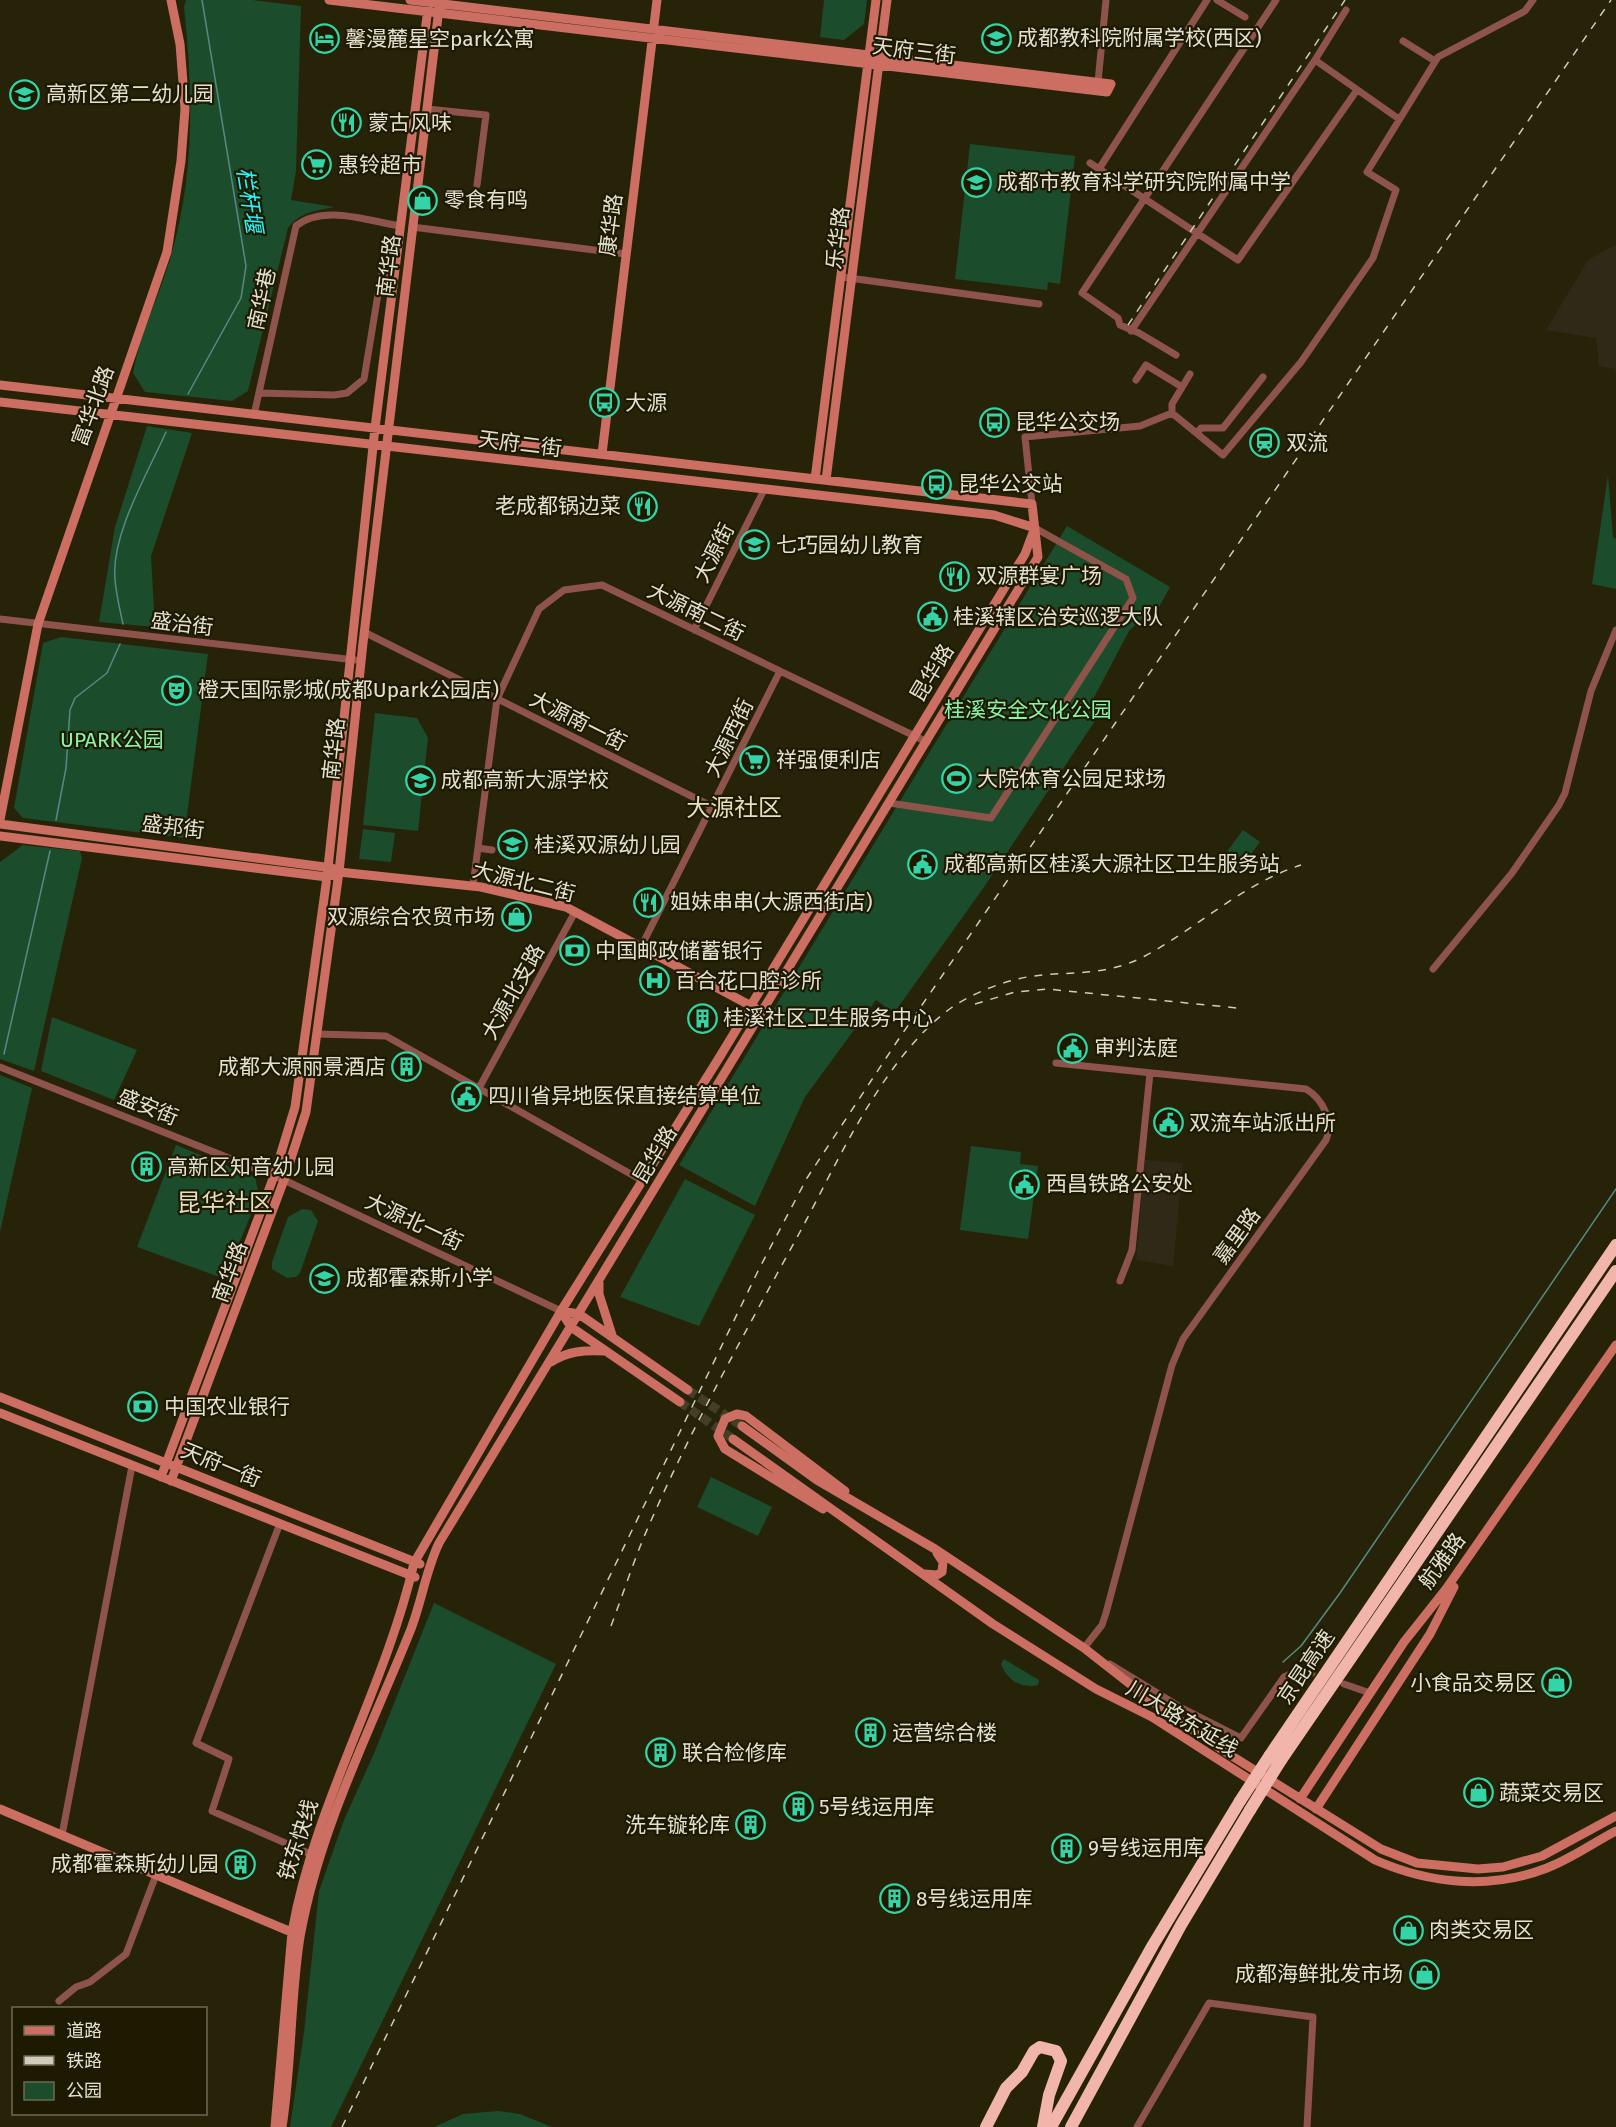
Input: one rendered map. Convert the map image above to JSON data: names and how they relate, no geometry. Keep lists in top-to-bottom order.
{
  "streets": {
    "highway": ["京昆高速"],
    "main road": [
      "天府三街",
      "康华路",
      "乐华路",
      "南华路",
      "富华北路",
      "天府二街",
      "昆华路",
      "盛邦街",
      "大源北二街",
      "天府一街",
      "航雅路",
      "川大路东延线",
      "铁东快线"
    ],
    "street": [
      "南华巷",
      "大源街",
      "大源南二街",
      "盛治街",
      "大源南一街",
      "大源西街",
      "大源北支路",
      "盛安街",
      "大源北一街",
      "嘉里路"
    ]
  },
  "crossings": [
    ["天府三街", "康华路"],
    ["天府三街", "乐华路"],
    ["天府三街", "南华路"],
    ["康华路", "天府二街"],
    ["乐华路", "天府二街"],
    ["南华路", "南华巷"],
    ["南华路", "天府二街"],
    ["南华路", "盛治街"],
    ["南华路", "大源南一街"],
    ["南华路", "盛邦街"],
    ["南华路", "大源北二街"],
    ["南华路", "盛安街"],
    ["南华路", "大源北一街"],
    ["南华路", "天府一街"],
    ["南华巷", "天府二街"],
    ["富华北路", "天府二街"],
    ["富华北路", "盛治街"],
    ["富华北路", "盛邦街"],
    ["天府二街", "大源街"],
    ["天府二街", "昆华路"],
    ["大源街", "大源南二街"],
    ["大源南二街", "昆华路"],
    ["大源南二街", "大源南一街"],
    ["大源南二街", "大源西街"],
    ["大源南二街", "大源北二街"],
    ["昆华路", "大源北二街"],
    ["昆华路", "大源北一街"],
    ["昆华路", "天府一街"],
    ["昆华路", "铁东快线"],
    ["大源南一街", "大源西街"],
    ["大源西街", "大源北二街"],
    ["盛邦街", "大源北二街"],
    ["大源北二街", "大源北支路"],
    ["盛安街", "大源北一街"],
    ["嘉里路", "川大路东延线"],
    ["天府一街", "铁东快线"],
    ["航雅路", "川大路东延线"]
  ],
  "districts": ["大源社区", "昆华社区"],
  "water": ["栏杆堰"],
  "parks": ["桂溪安全文化公园", "UPARK公园"],
  "places": {
    "school or university": [
      "成都教科院附属学校(西区)",
      "高新区第二幼儿园",
      "成都市教育科学研究院附属中学",
      "七巧园幼儿教育",
      "成都高新大源学校",
      "桂溪双源幼儿园",
      "成都霍森斯小学"
    ],
    "hotel": ["馨漫麓星空park公寓"],
    "restaurant": [
      "蒙古风味",
      "老成都锅边菜",
      "双源群宴广场",
      "姐妹串串(大源西街店)"
    ],
    "supermarket": ["惠铃超市", "祥强便利店"],
    "shop": [
      "零食有鸣",
      "双源综合农贸市场",
      "小食品交易区",
      "蔬菜交易区",
      "肉类交易区",
      "成都海鲜批发市场"
    ],
    "bus stop": ["大源", "昆华公交场", "昆华公交站"],
    "station": ["双流"],
    "public building": [
      "桂溪辖区治安巡逻大队",
      "成都高新区桂溪大源社区卫生服务站",
      "审判法庭",
      "四川省异地医保直接结算单位",
      "双流车站派出所",
      "西昌铁路公安处"
    ],
    "theatre": ["橙天国际影城(成都Upark公园店)"],
    "sports": ["大院体育公园足球场"],
    "bank": ["中国邮政储蓄银行", "中国农业银行"],
    "hospital": ["百合花口腔诊所"],
    "building": [
      "桂溪社区卫生服务中心",
      "成都大源丽景酒店",
      "高新区知音幼儿园",
      "运营综合楼",
      "联合检修库",
      "5号线运用库",
      "洗车镟轮库",
      "9号线运用库",
      "成都霍森斯幼儿园",
      "8号线运用库"
    ]
  },
  "legend": ["道路", "铁路", "公园"]
}
